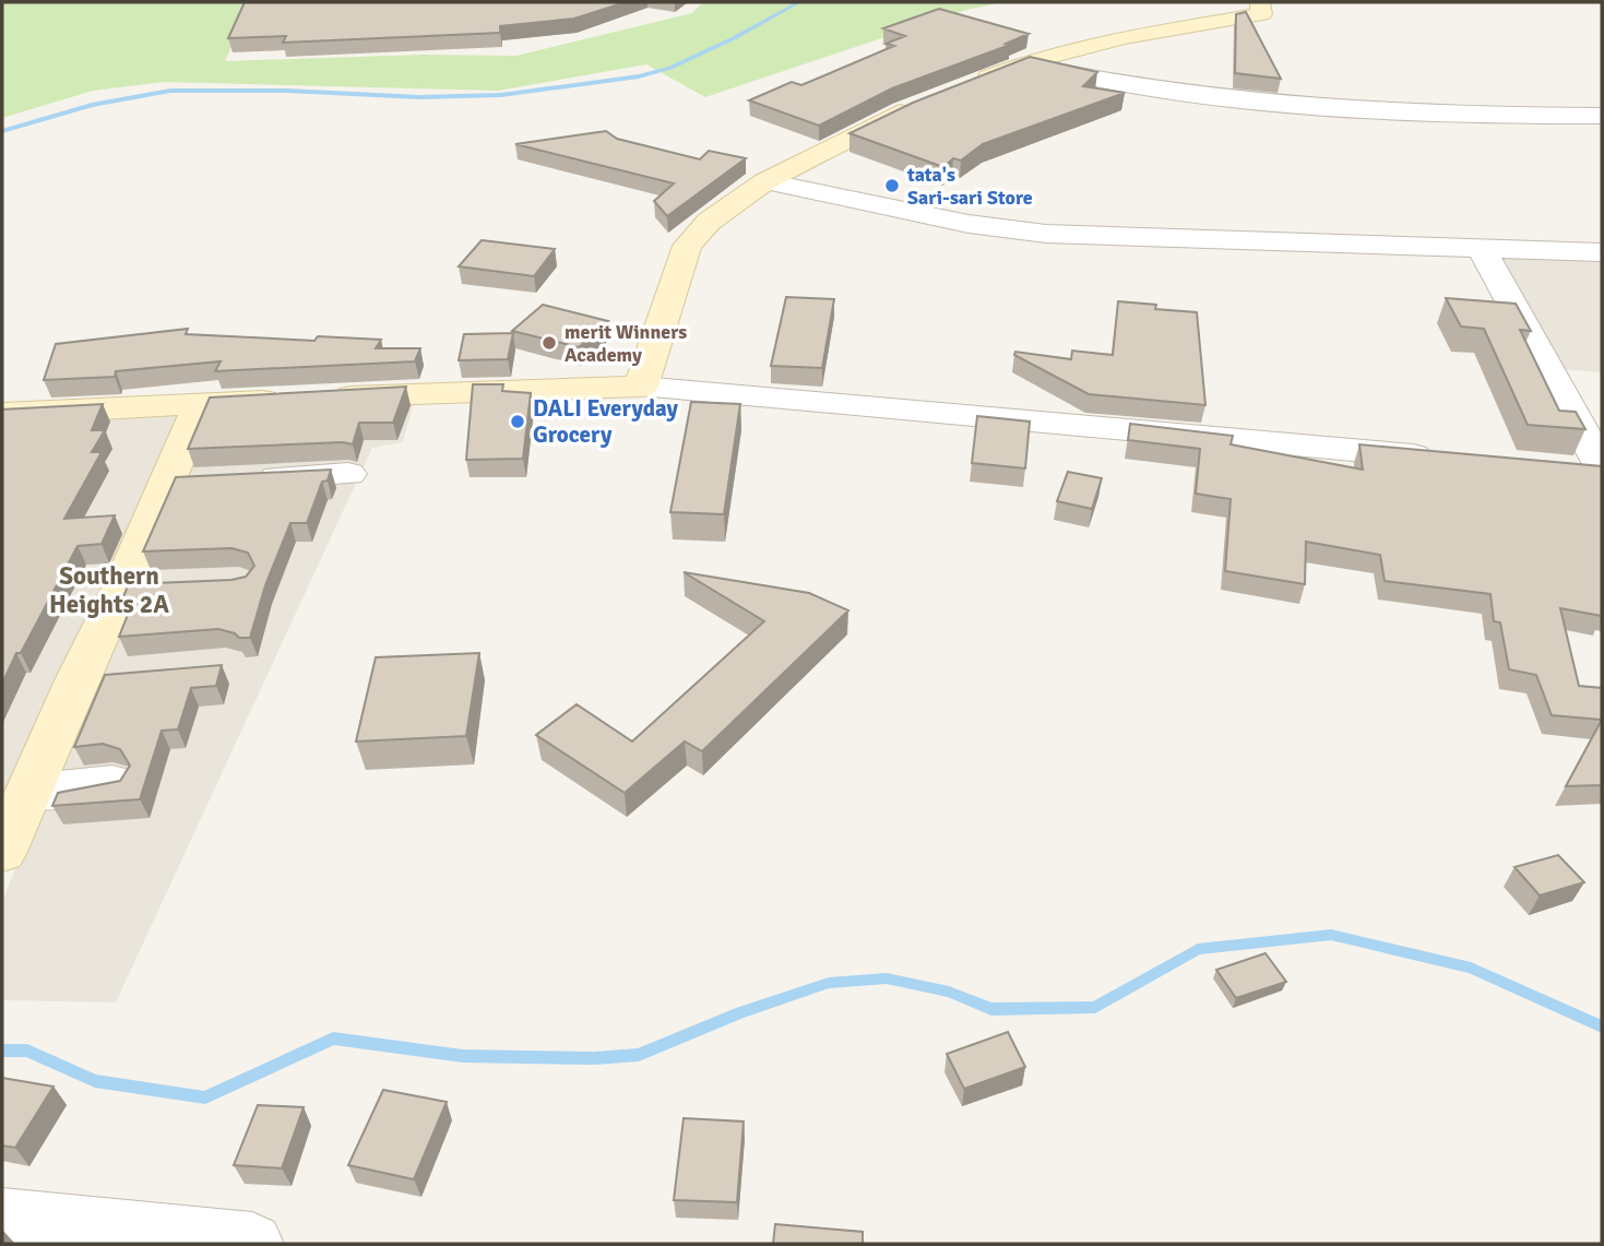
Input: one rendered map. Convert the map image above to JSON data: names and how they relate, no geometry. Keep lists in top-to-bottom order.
{
  "districts": ["Southern Heights 2A"],
  "places": ["tata's Sari-sari Store", "merit Winners Academy", "DALI Everyday Grocery"]
}
